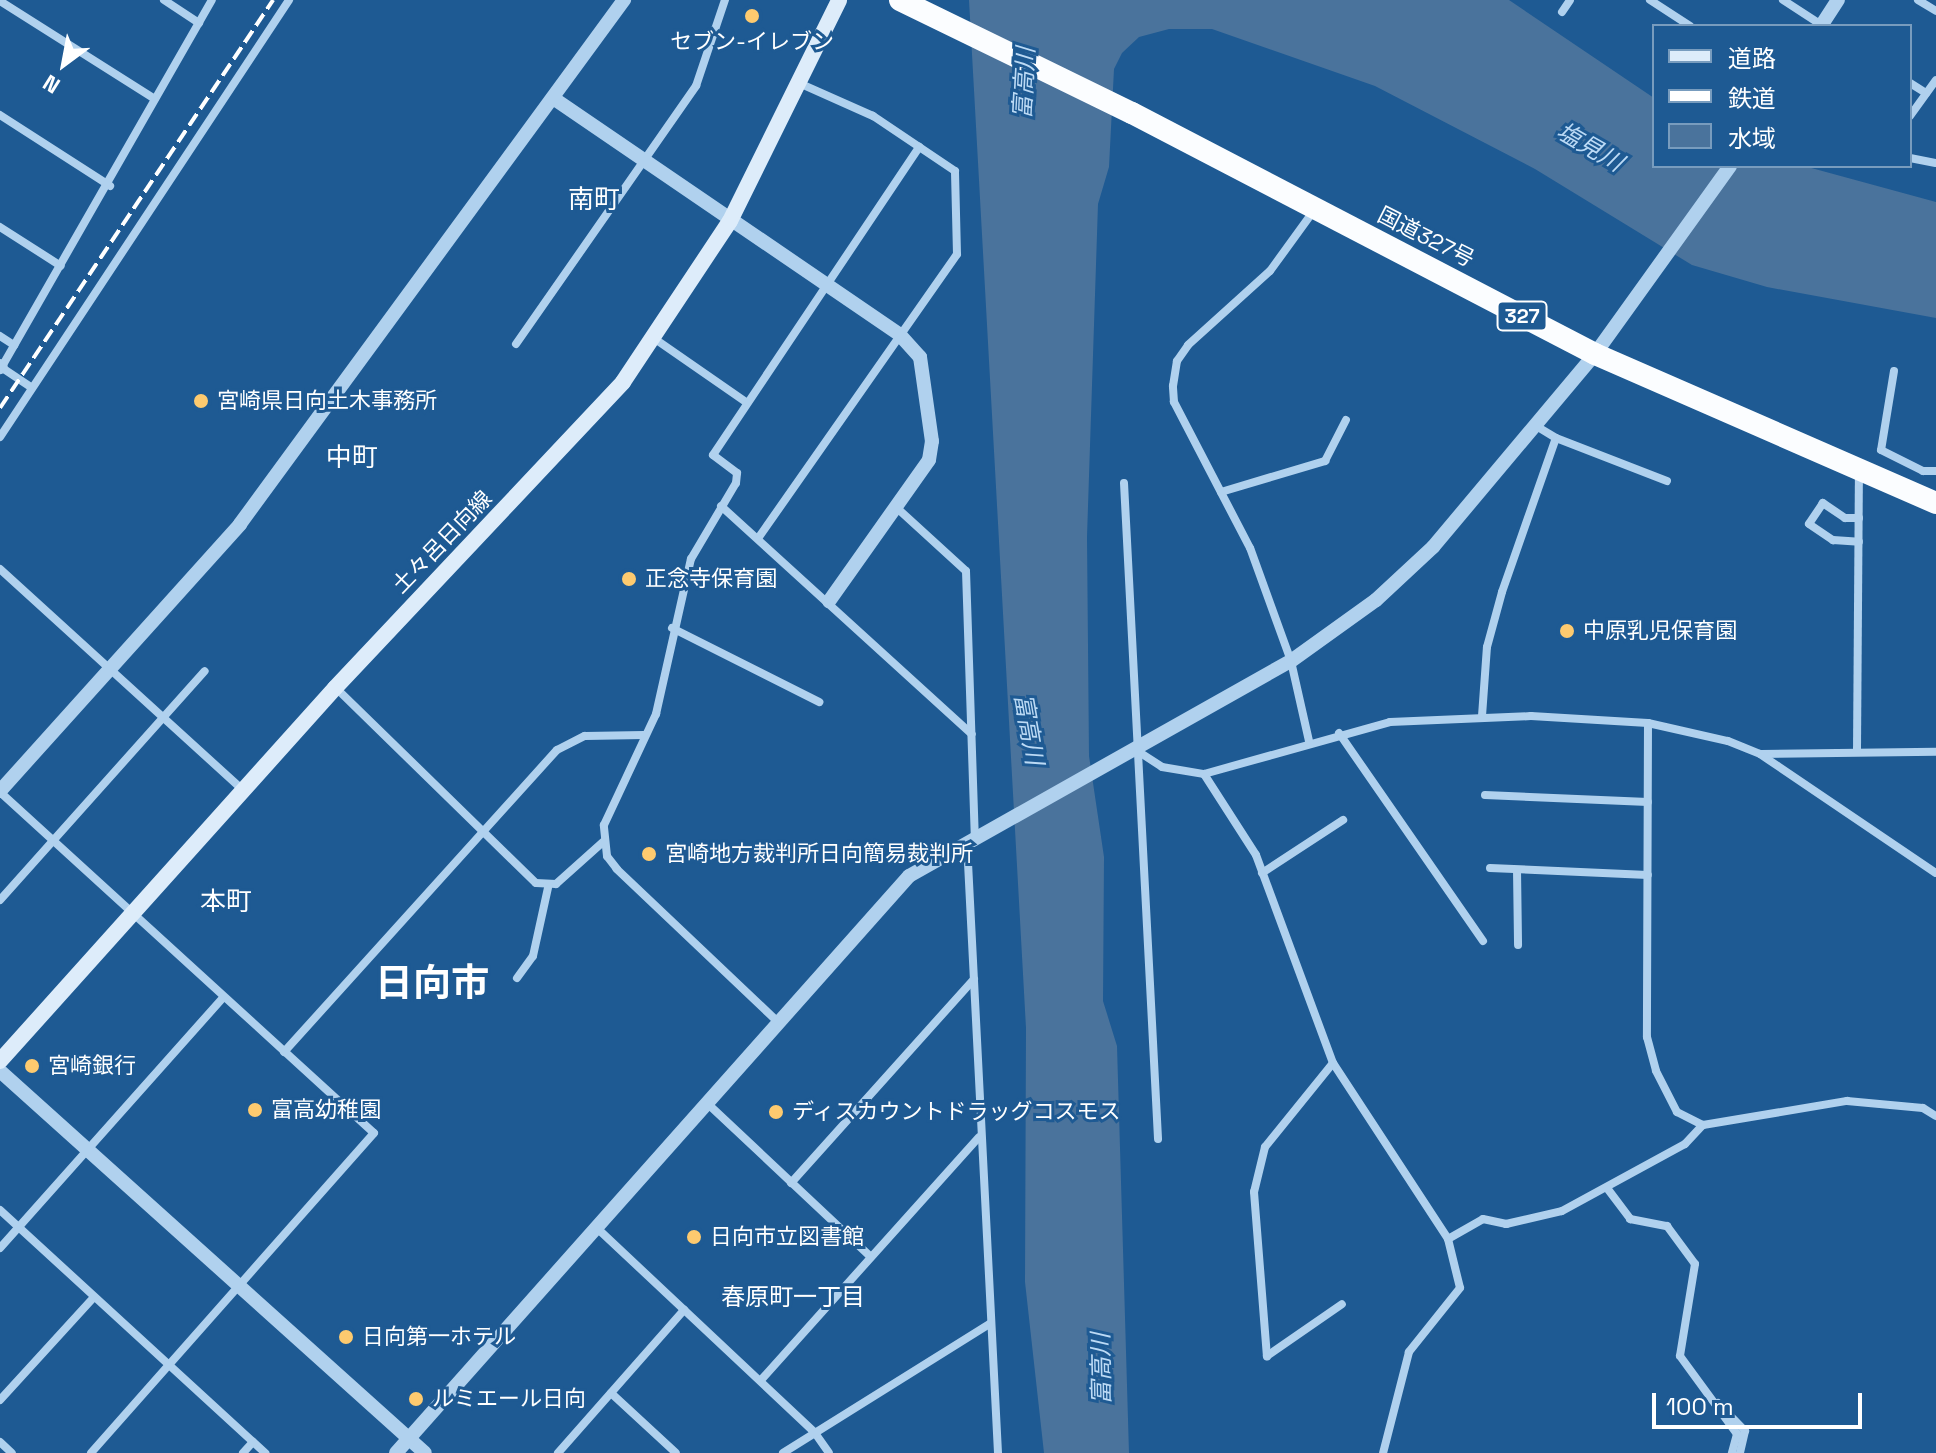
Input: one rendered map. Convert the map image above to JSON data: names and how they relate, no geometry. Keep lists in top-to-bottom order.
{
  "streets": {
    "highway": ["国道327号", "327"],
    "main road": ["土々呂日向線"]
  },
  "districts": [
    "南町",
    "中町",
    "本町",
    "日向市",
    "春原町一丁目"
  ],
  "water": ["富高川", "塩見川"],
  "places": [
    "セブン-イレブン",
    "宮崎県日向土木事務所",
    "正念寺保育園",
    "中原乳児保育園",
    "宮崎地方裁判所日向簡易裁判所",
    "宮崎銀行",
    "富高幼稚園",
    "ディスカウントドラッグコスモス",
    "日向市立図書館",
    "日向第一ホテル",
    "ルミエール日向"
  ],
  "legend": ["道路", "鉄道", "水域"],
  "scale_bar": "100 m",
  "north": "bottom left"
}
